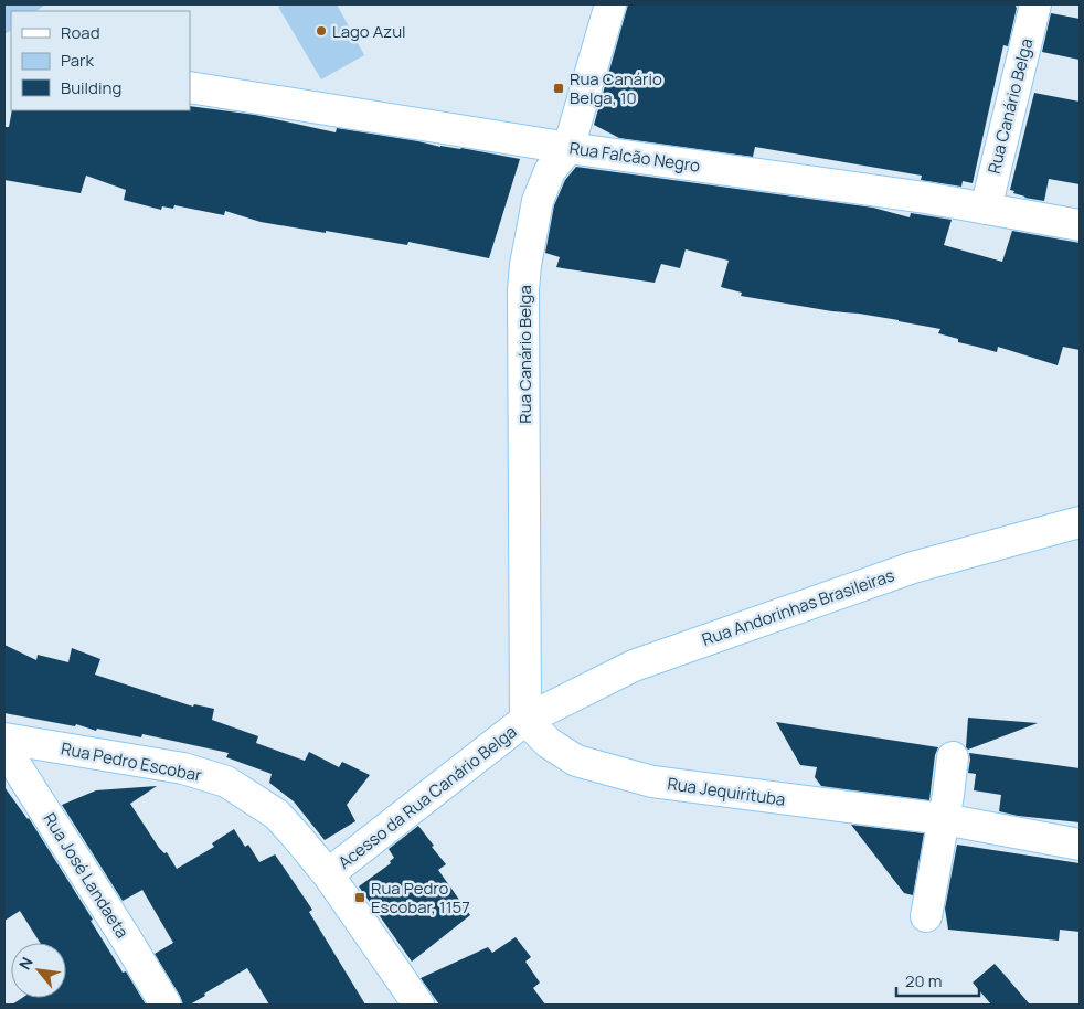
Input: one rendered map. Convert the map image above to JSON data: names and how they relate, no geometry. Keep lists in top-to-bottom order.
{
  "streets": {
    "street": [
      "Rua Canário Belga",
      "Rua Falcão Negro",
      "Rua Andorinhas Brasileiras",
      "Rua Pedro Escobar",
      "Rua Jequirituba",
      "Acesso da Rua Canário Belga",
      "Rua José Landaeta"
    ]
  },
  "crossings": [
    ["Rua Canário Belga", "Rua Falcão Negro"],
    ["Rua Canário Belga", "Rua Andorinhas Brasileiras"],
    ["Rua Canário Belga", "Rua Jequirituba"],
    ["Rua Canário Belga", "Acesso da Rua Canário Belga"],
    ["Rua Andorinhas Brasileiras", "Rua Jequirituba"],
    ["Rua Andorinhas Brasileiras", "Acesso da Rua Canário Belga"],
    ["Rua Pedro Escobar", "Acesso da Rua Canário Belga"],
    ["Rua Jequirituba", "Acesso da Rua Canário Belga"]
  ],
  "places": {
    "other": ["Lago Azul"],
    "transit": ["Rua Canário Belga, 10", "Rua Pedro Escobar, 1157"]
  },
  "legend": ["Road", "Park", "Building"],
  "scale_bar": "20 m",
  "north": "top left"
}
